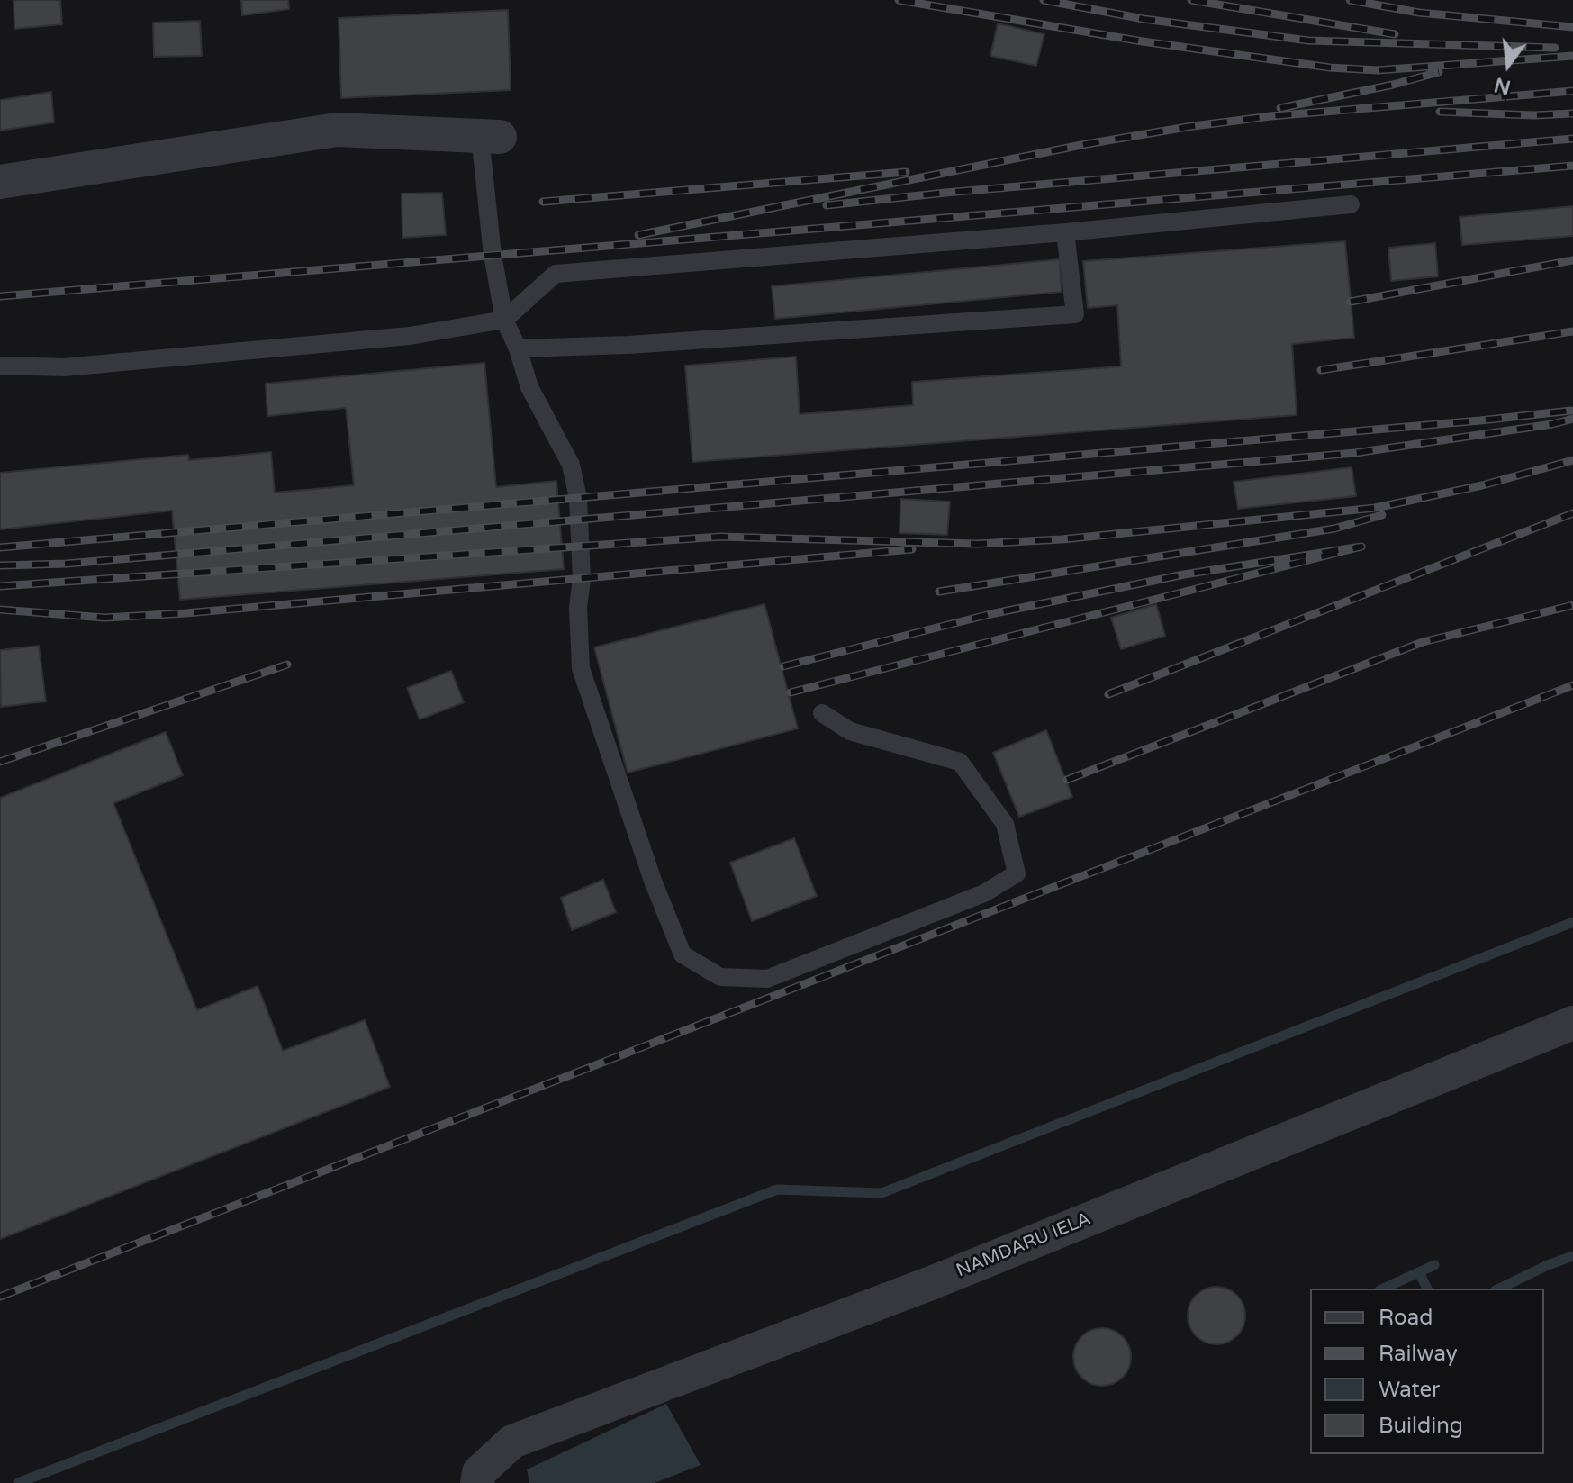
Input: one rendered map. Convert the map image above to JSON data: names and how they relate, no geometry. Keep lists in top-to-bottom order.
{
  "streets": {
    "street": ["NAMDARU IELA"]
  },
  "legend": [
    "Road",
    "Railway",
    "Water",
    "Building"
  ],
  "north": "bottom"
}
